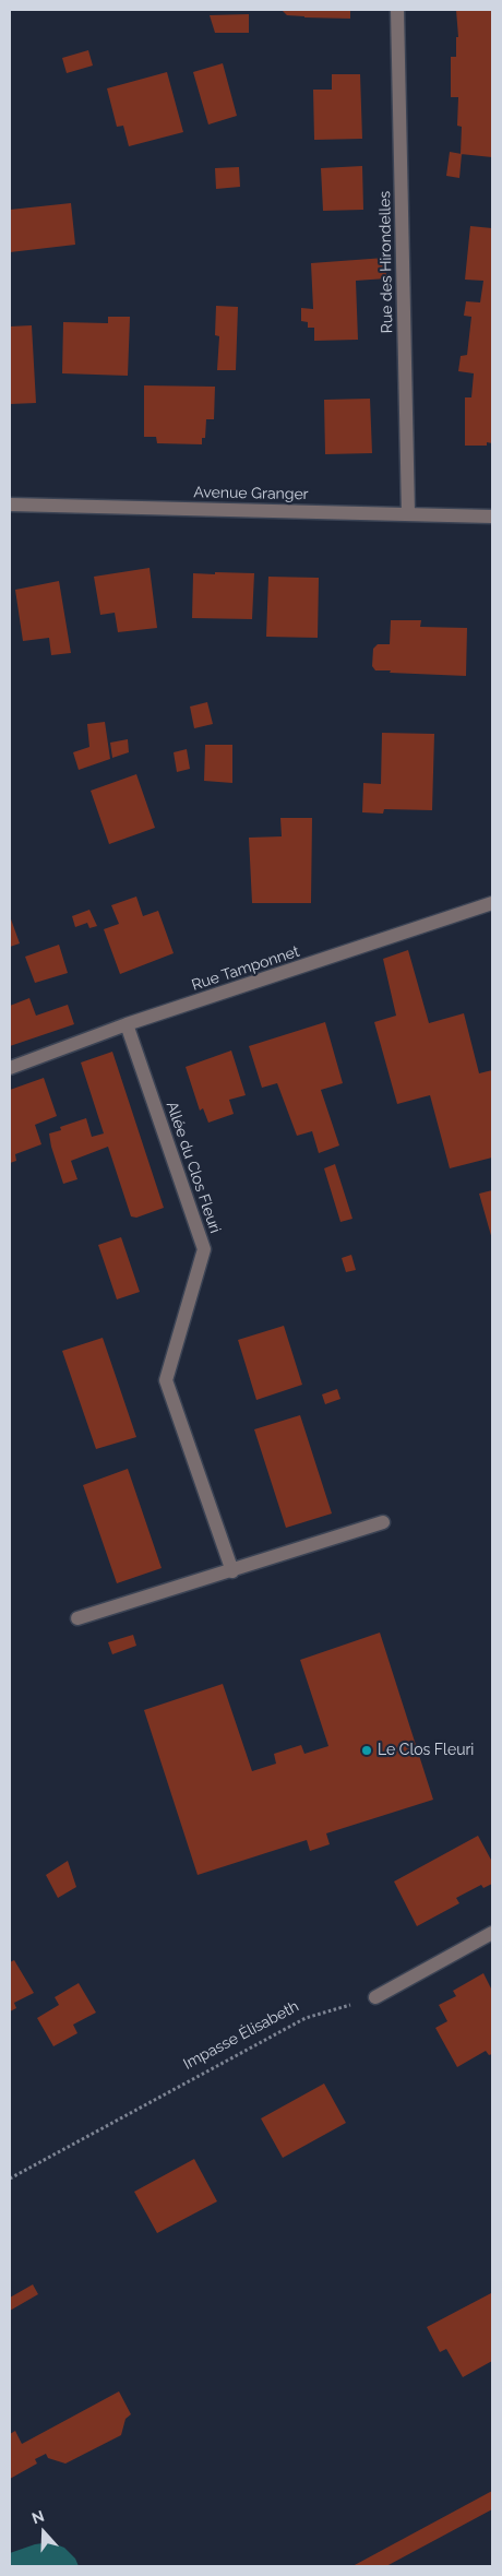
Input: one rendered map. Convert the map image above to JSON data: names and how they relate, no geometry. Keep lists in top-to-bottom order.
{
  "streets": {
    "street": [
      "Rue des Hirondelles",
      "Avenue Granger",
      "Rue Tamponnet",
      "Allée du Clos Fleuri"
    ],
    "path": ["Impasse Élisabeth"]
  },
  "crossings": [
    ["Rue des Hirondelles", "Avenue Granger"],
    ["Rue Tamponnet", "Allée du Clos Fleuri"]
  ],
  "places": ["Le Clos Fleuri"],
  "north": "top"
}
